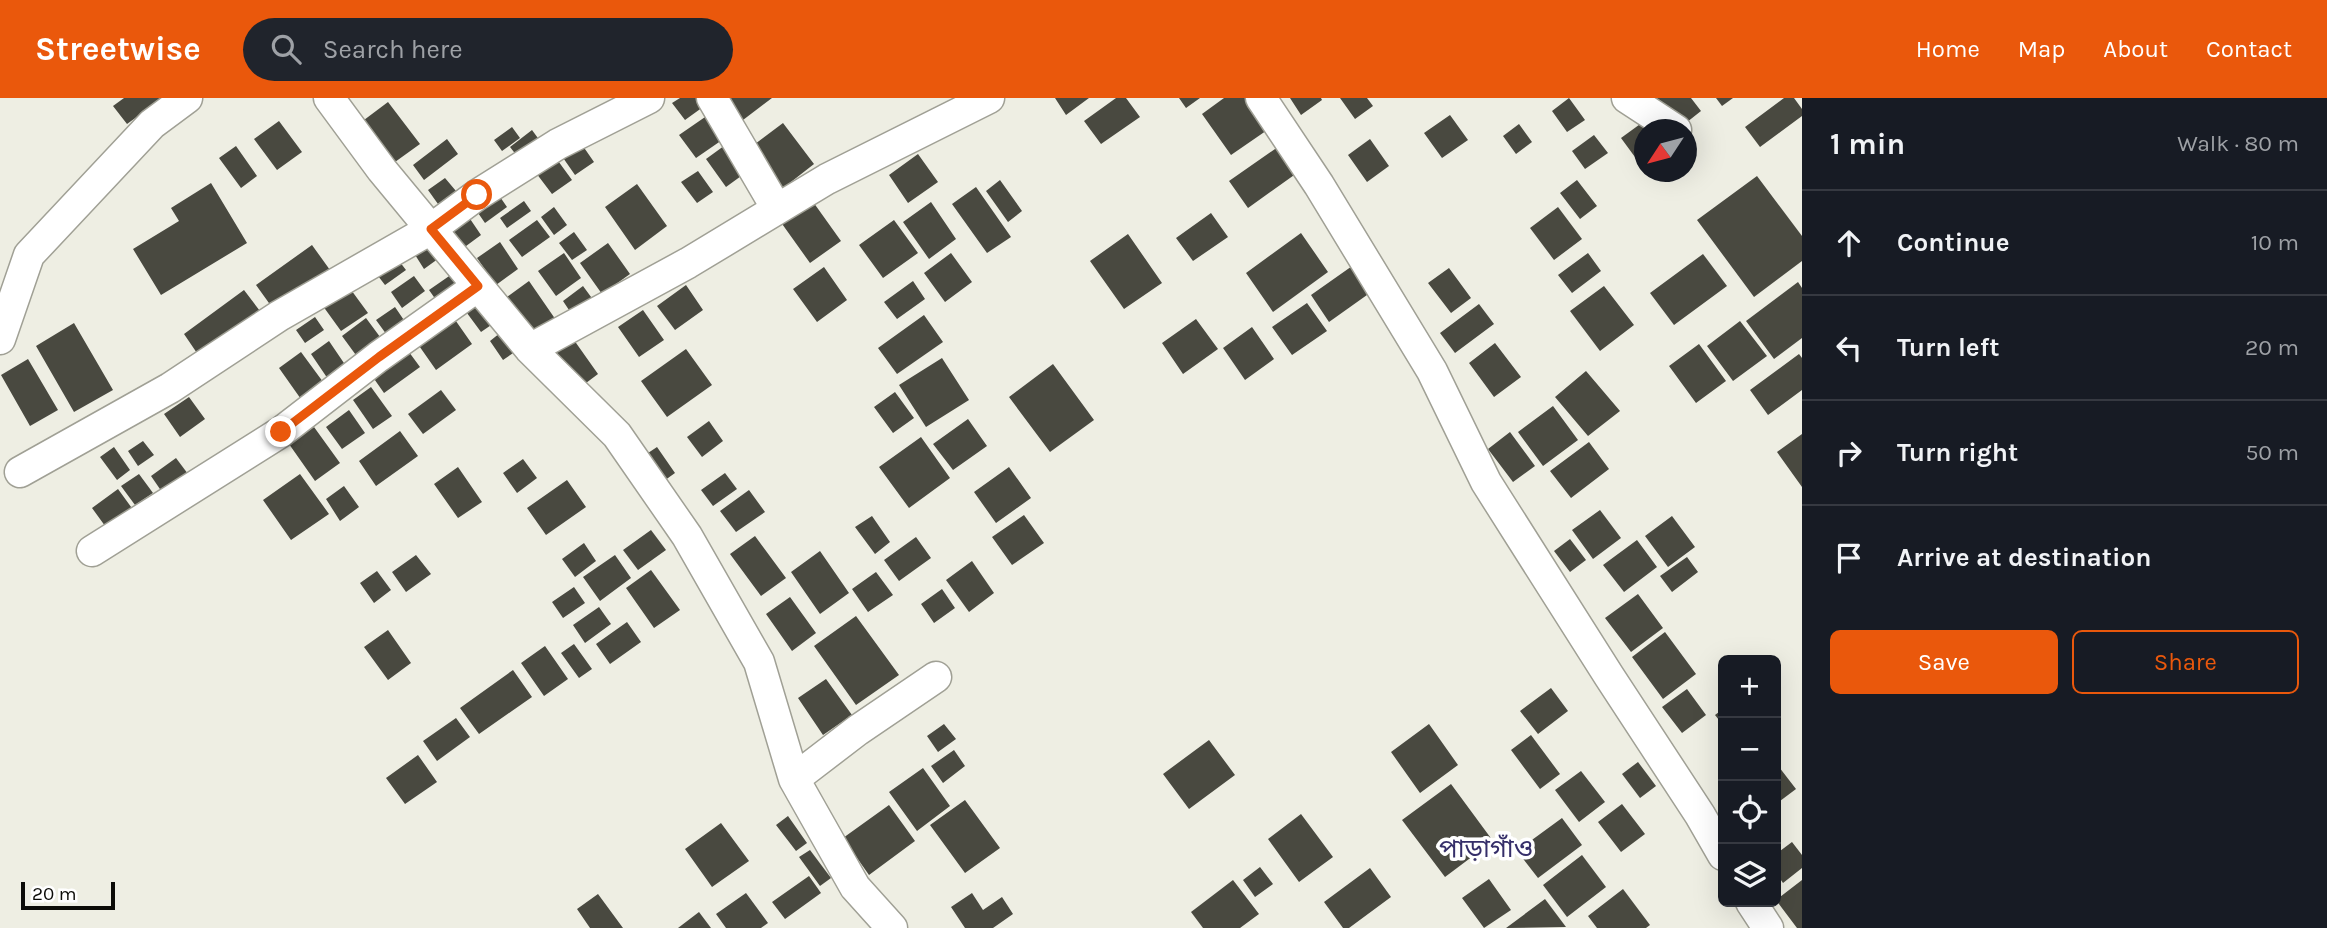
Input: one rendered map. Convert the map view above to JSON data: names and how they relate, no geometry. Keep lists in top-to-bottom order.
{
  "districts": ["পাড়াগাঁও"],
  "scale_bar": "20 m",
  "north": "bottom left",
  "page": {
    "header": "Streetwise",
    "search": "Search here",
    "nav": [
      "Home",
      "Map",
      "About",
      "Contact"
    ],
    "heading": ["1 min", "Walk · 80 m"],
    "list": [
      ["Continue", "10 m"],
      ["Turn left", "20 m"],
      ["Turn right", "50 m"],
      "Arrive at destination"
    ],
    "buttons": ["Save", "Share"],
    "map_buttons": ["+", "−"],
    "scale": "20 m"
  }
}
